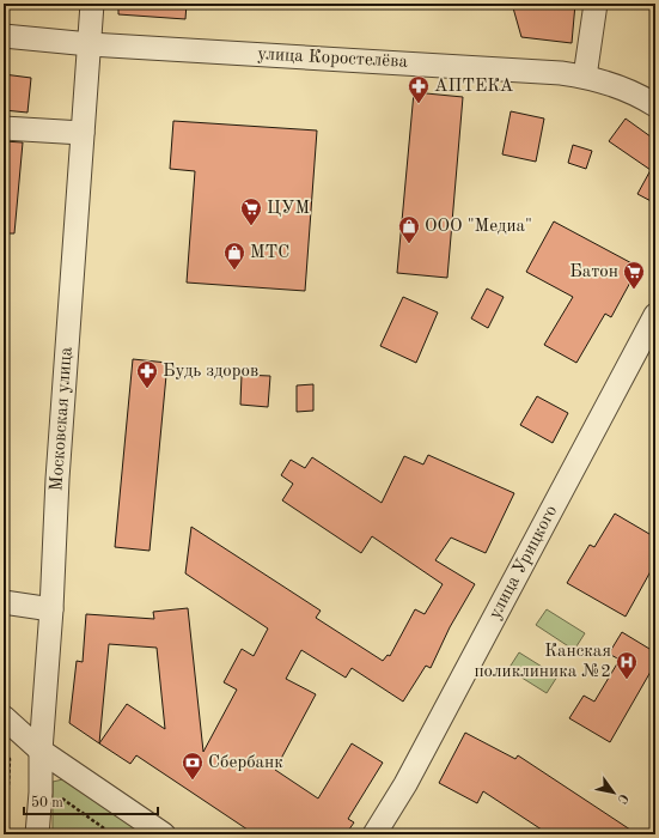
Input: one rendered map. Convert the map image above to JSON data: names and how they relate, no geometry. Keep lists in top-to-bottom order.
{
  "streets": {
    "street": ["улица Коростелёва", "Московская улица", "улица Урицкого"]
  },
  "crossings": [
    ["улица Коростелёва", "Московская улица"]
  ],
  "places": {
    "pharmacy": ["АПТЕКА", "Будь здоров"],
    "supermarket": ["ЦУМ", "Батон"],
    "shop": ["ООО \"Медиа\"", "МТС"],
    "hospital": ["Канская поликлиника №2"],
    "bank": ["Сбербанк"]
  },
  "scale_bar": "50 m",
  "north": "bottom right"
}
